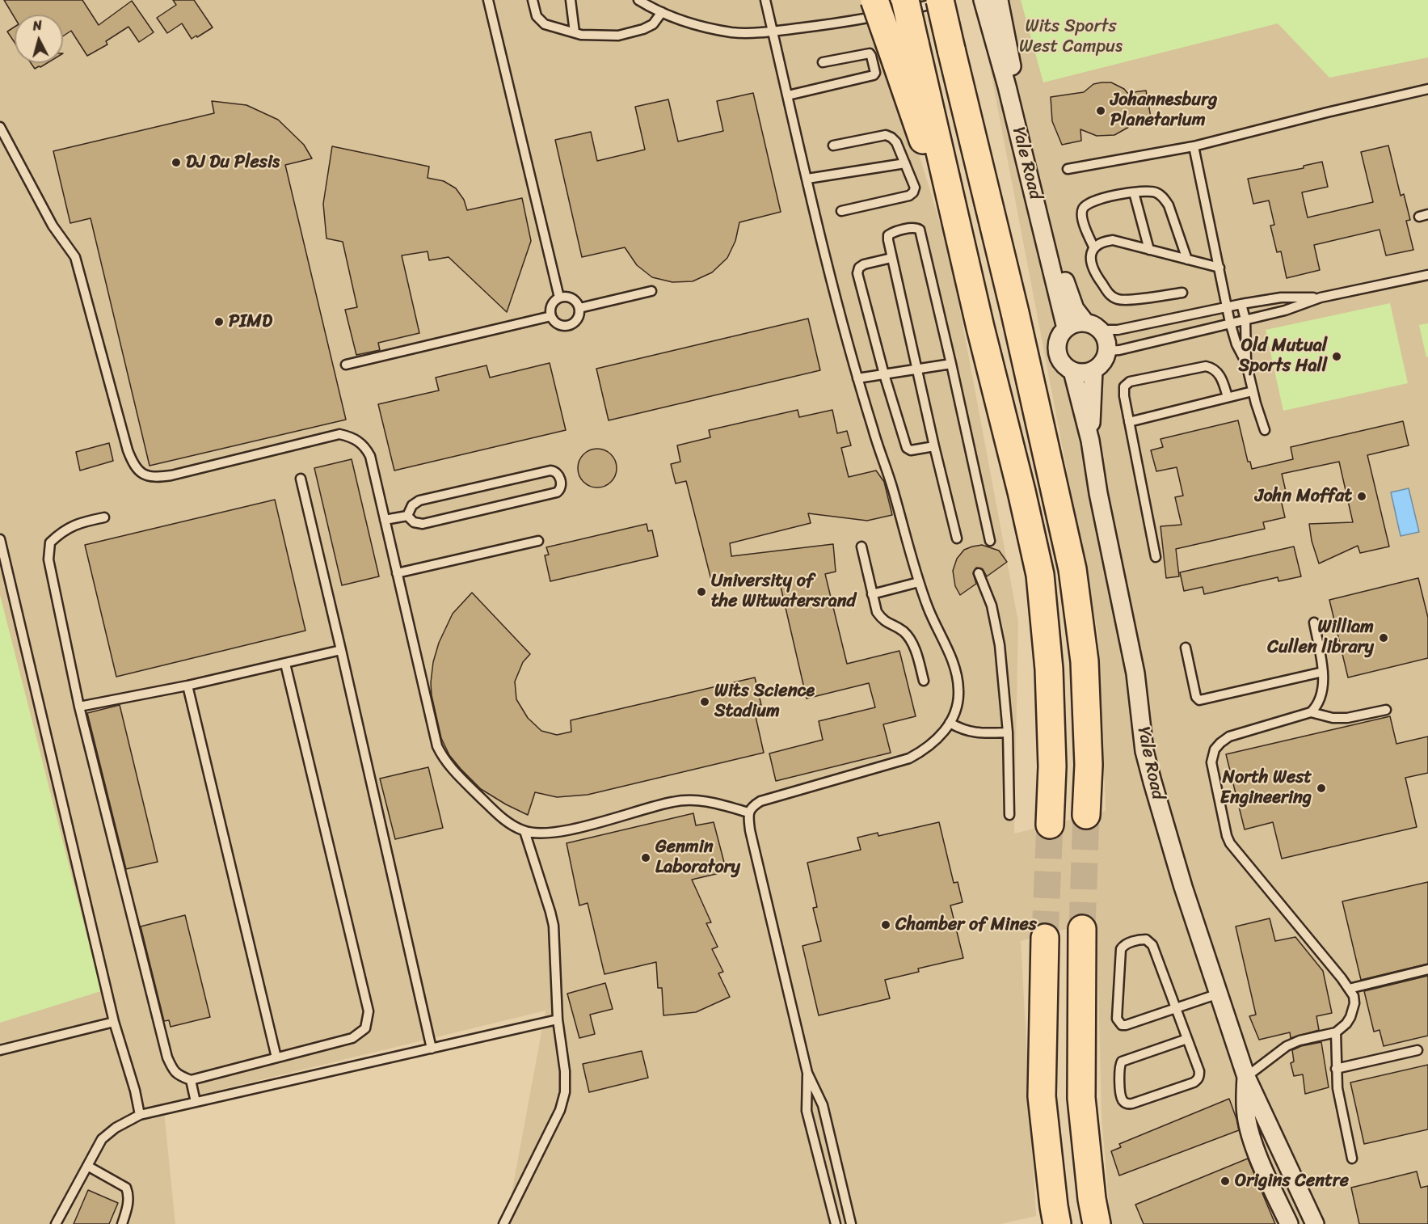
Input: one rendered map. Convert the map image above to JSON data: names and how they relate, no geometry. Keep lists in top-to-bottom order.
{
  "streets": {
    "street": ["Yale Road"]
  },
  "parks": ["Wits Sports West Campus"],
  "places": [
    "Johannesburg Planetarium",
    "DJ Du Plesis",
    "PIMD",
    "Old Mutual Sports Hall",
    "John Moffat",
    "University of the Witwatersrand",
    "William Cullen library",
    "Wits Science Stadium",
    "North West Engineering",
    "Genmin Laboratory",
    "Chamber of Mines",
    "Origins Centre"
  ],
  "north": "top"
}
